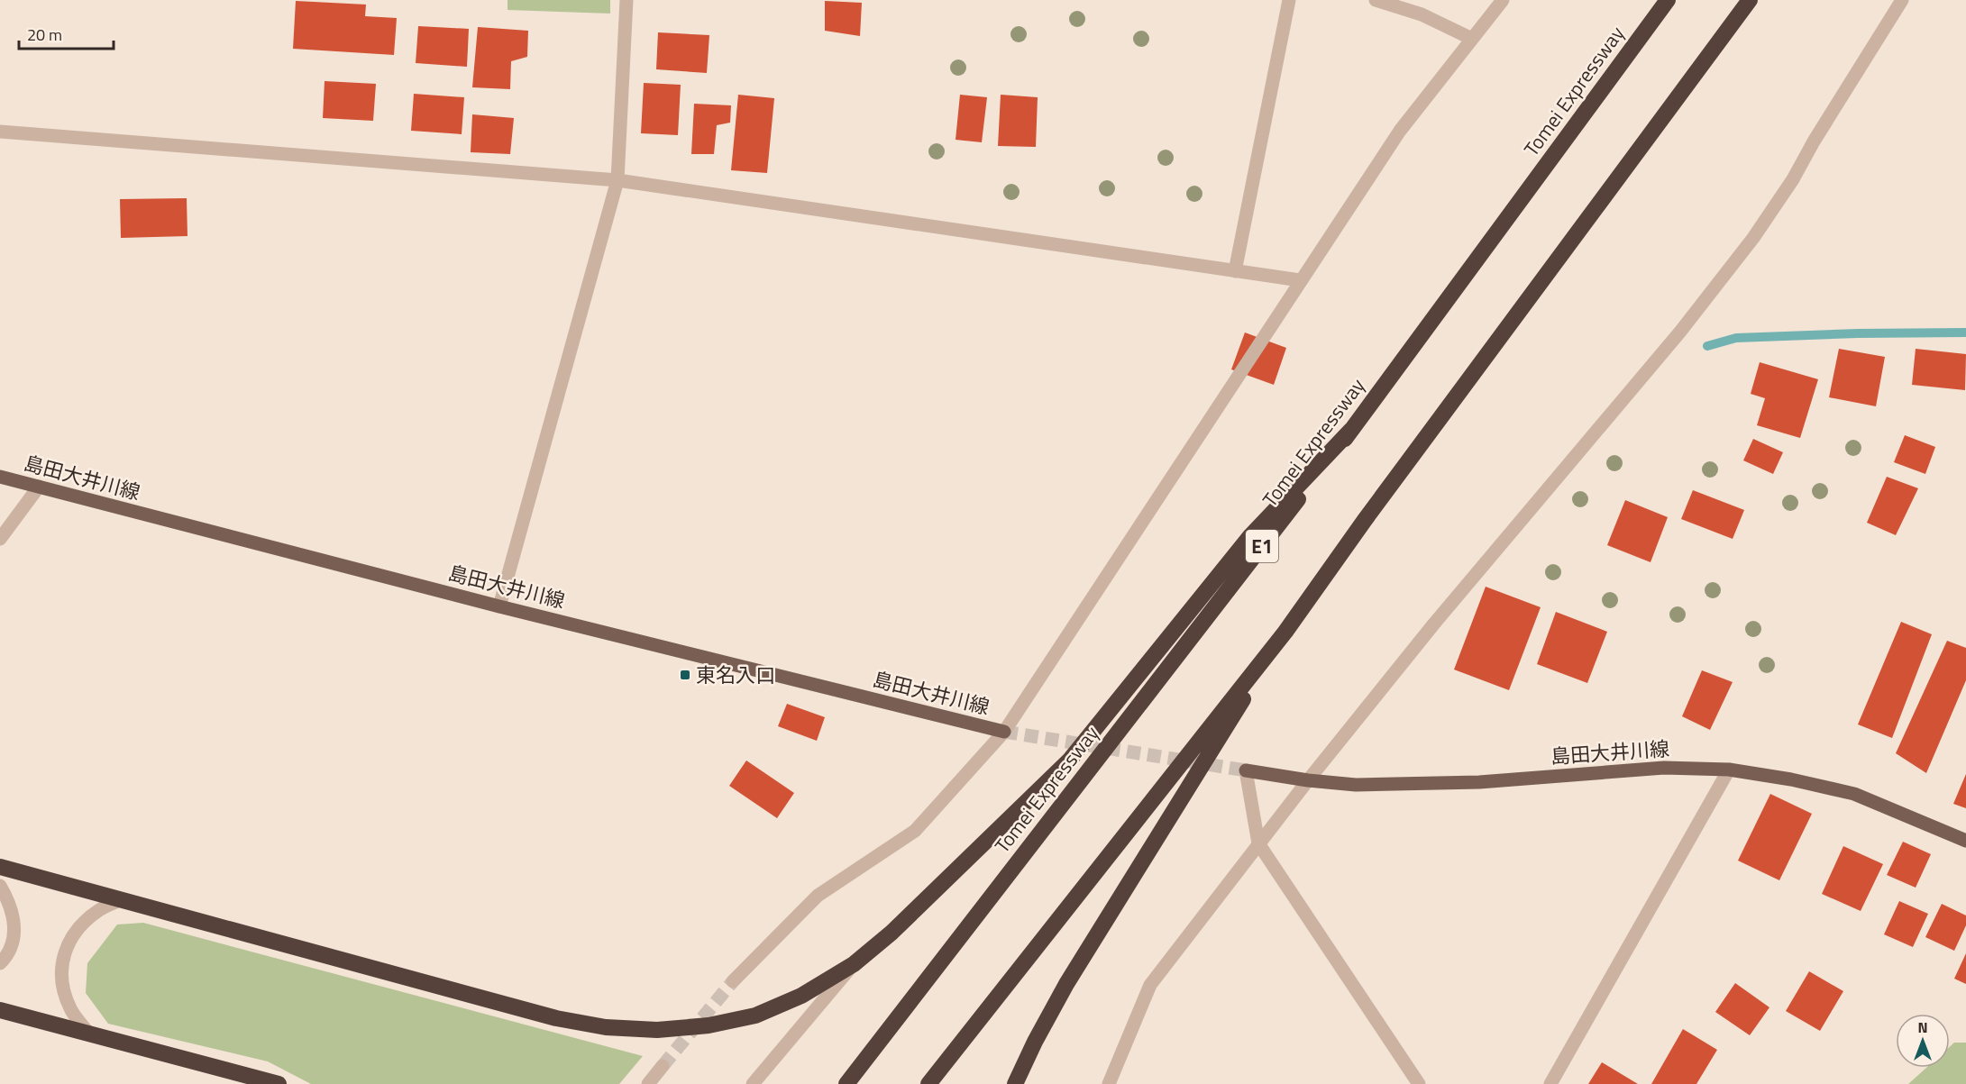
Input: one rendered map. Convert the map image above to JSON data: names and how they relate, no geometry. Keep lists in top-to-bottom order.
{
  "streets": {
    "highway": ["Tomei Expressway", "E1"],
    "main road": ["島田大井川線"]
  },
  "places": {
    "transit": ["東名入口"]
  },
  "scale_bar": "20 m",
  "north": "top"
}
